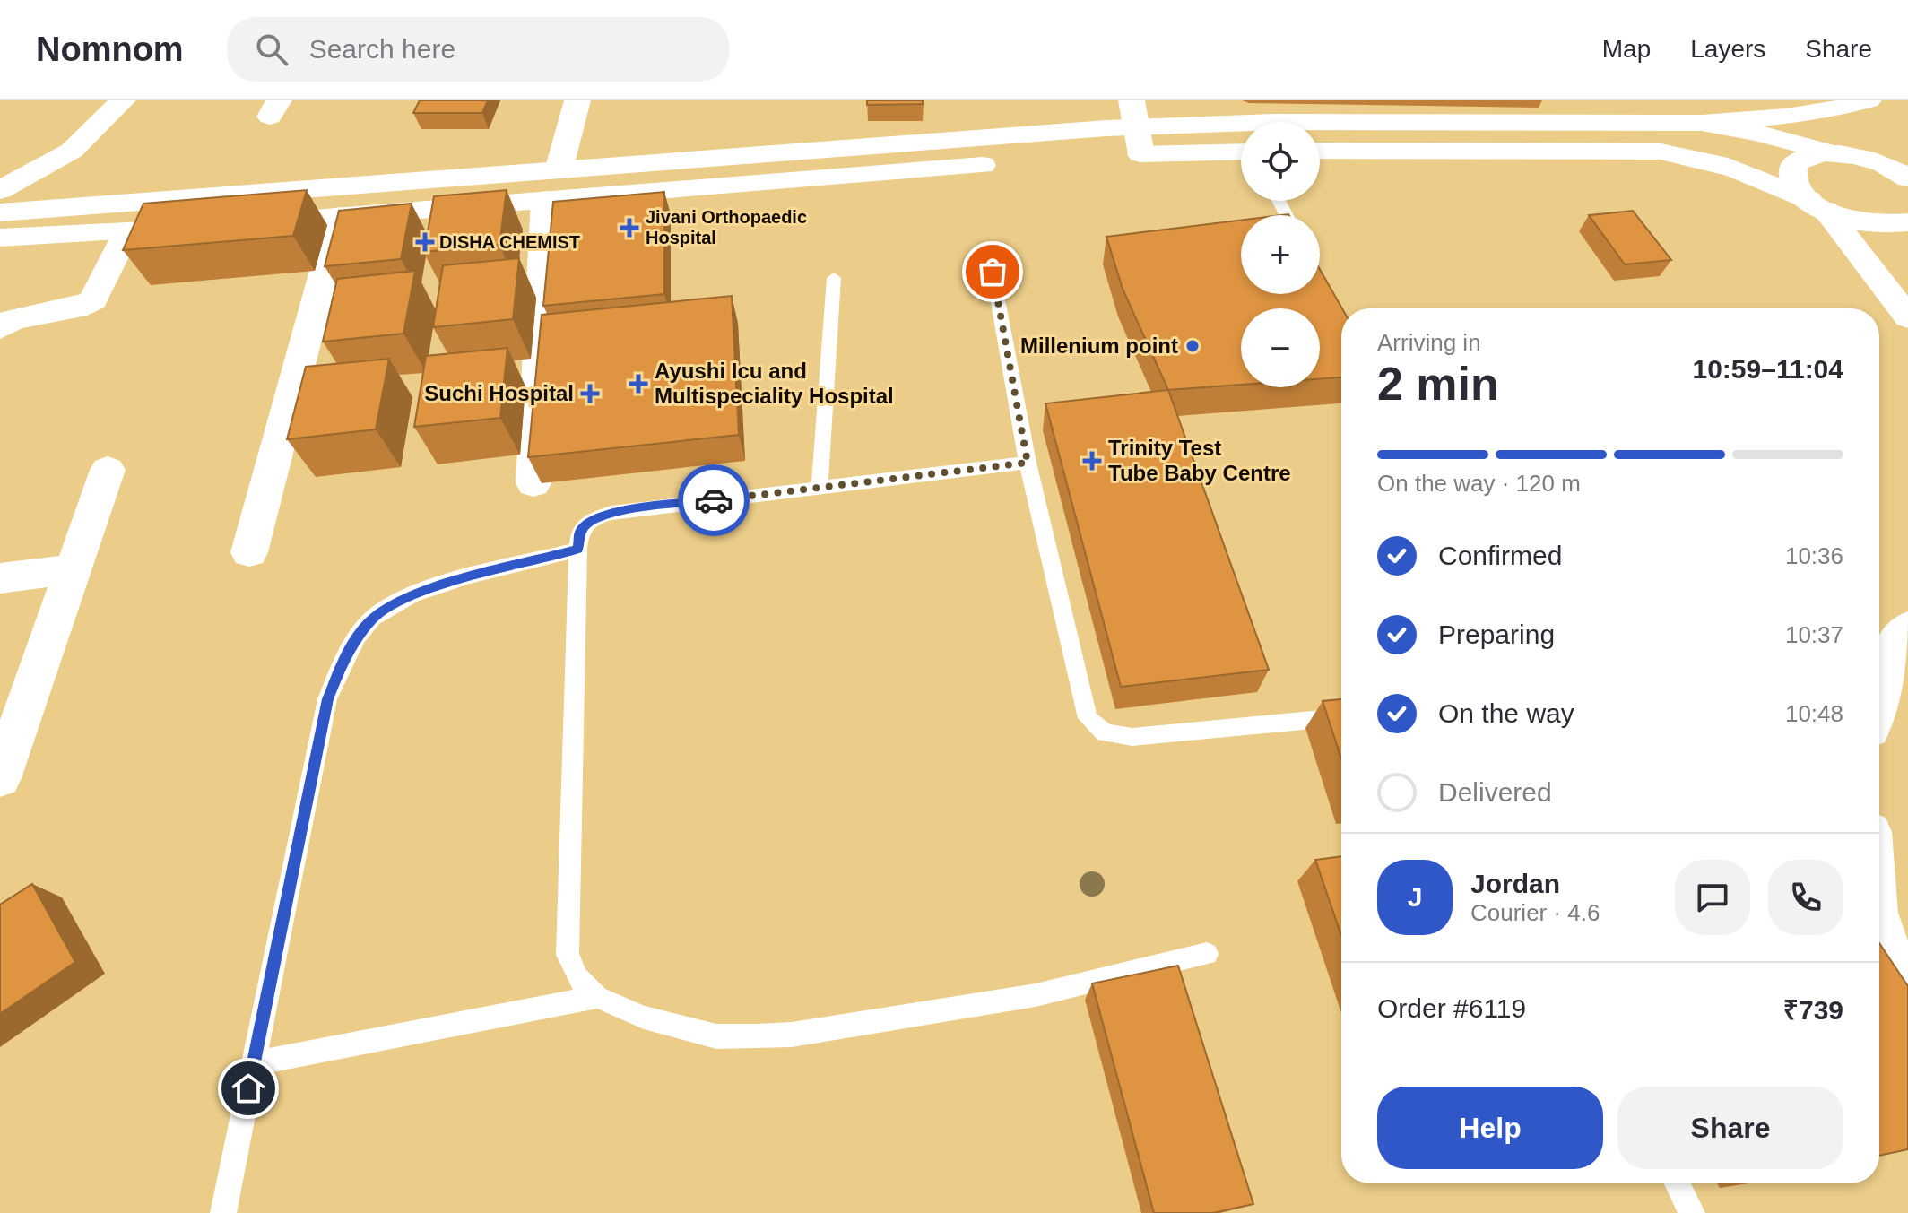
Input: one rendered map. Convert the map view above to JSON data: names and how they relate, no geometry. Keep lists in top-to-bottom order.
{
  "places": {
    "health": [
      "Jivani Orthopaedic Hospital",
      "DISHA CHEMIST",
      "Ayushi Icu and Multispeciality Hospital",
      "Suchi Hospital",
      "Trinity Test Tube Baby Centre"
    ],
    "other": ["Millenium point"]
  },
  "page": {
    "header": "Nomnom",
    "search": "Search here",
    "nav": ["Map", "Layers", "Share"],
    "map_buttons": ["+", "−"],
    "heading": ["2 min", "Arriving in", "10:59–11:04"],
    "panel": [
      "Jordan",
      "Courier · 4.6",
      "Order #6119",
      "₹739"
    ],
    "bar": "On the way · 120 m",
    "list": [
      ["Confirmed", "10:36"],
      ["Preparing", "10:37"],
      ["On the way", "10:48"],
      "Delivered"
    ],
    "round": "J",
    "buttons": ["Help", "Share"]
  }
}
